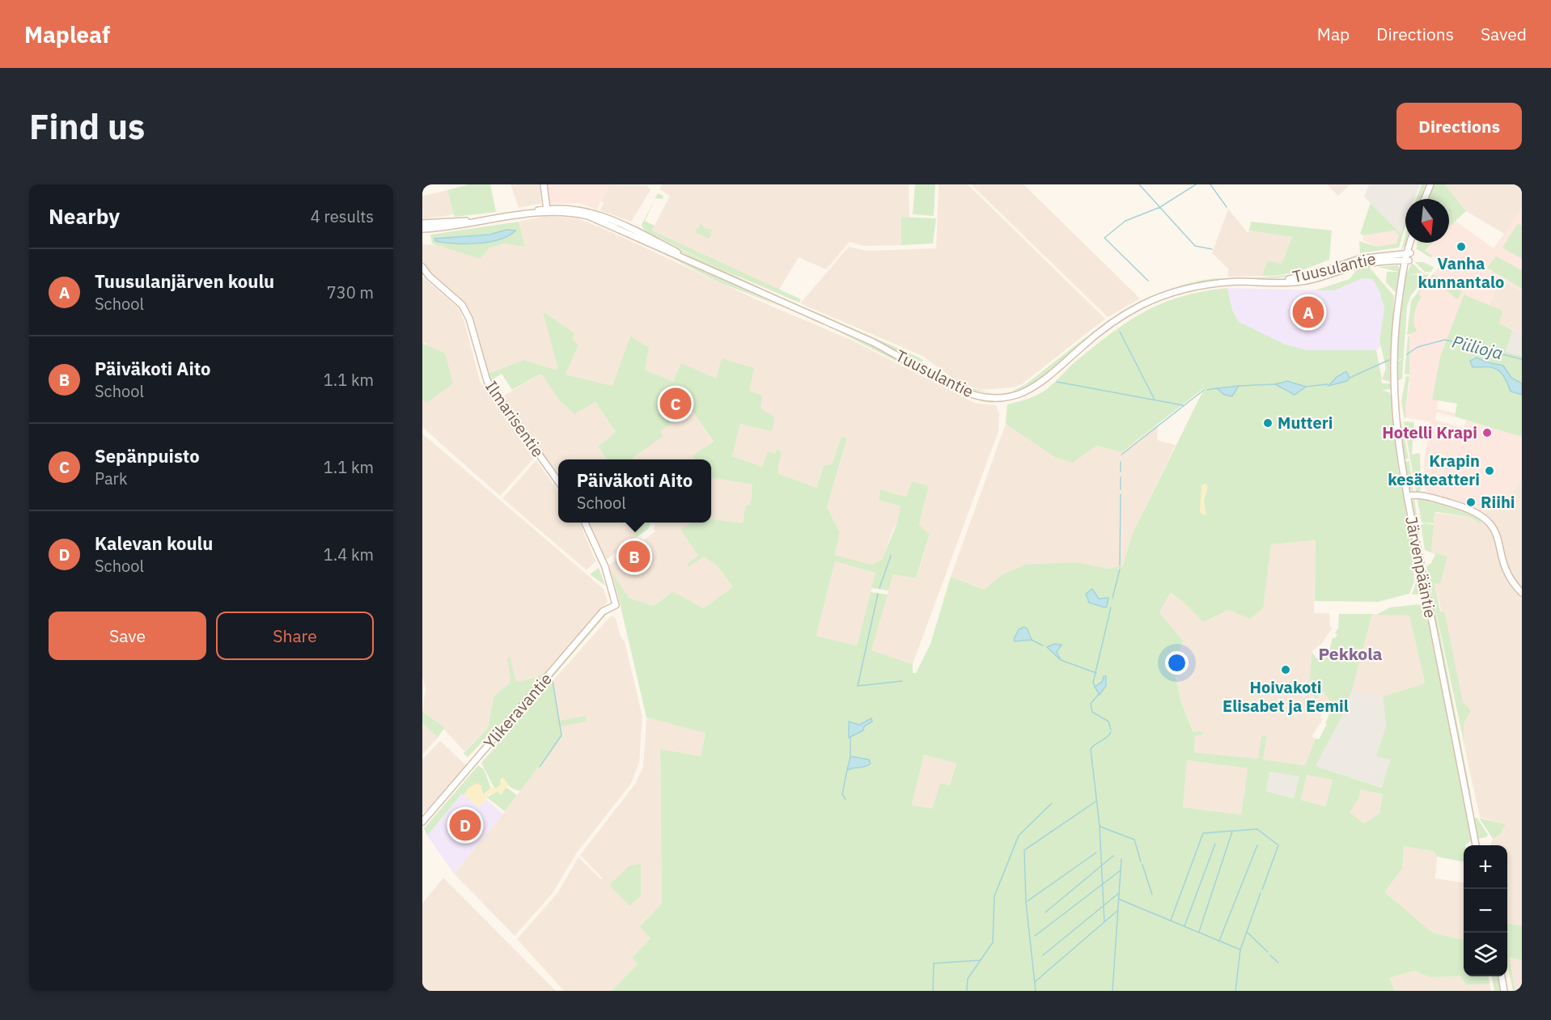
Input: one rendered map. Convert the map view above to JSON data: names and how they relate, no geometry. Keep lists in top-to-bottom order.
{
  "streets": {
    "main road": [
      "Tuusulantie",
      "Ilmarisentie",
      "Järvenpääntie",
      "Ylikeravantie"
    ]
  },
  "crossings": [
    ["Tuusulantie", "Järvenpääntie"]
  ],
  "districts": ["Pekkola"],
  "water": ["Piilioja"],
  "places": [
    "Vanha kunnantalo",
    "Mutteri",
    "Hotelli Krapi",
    "Krapin kesäteatteri",
    "Riihi",
    "Hoivakoti Elisabet ja Eemil"
  ],
  "north": "bottom",
  "page": {
    "header": "Mapleaf",
    "nav": ["Map", "Directions", "Saved"],
    "buttons": [
      "Directions",
      ["Save", "Share"]
    ],
    "title": "Find us",
    "heading": ["Nearby", "4 results"],
    "list": [
      {
        "mark": "A",
        "name": "Tuusulanjärven koulu",
        "note": "School",
        "value": "730 m"
      },
      {
        "mark": "B",
        "name": "Päiväkoti Aito",
        "note": "School",
        "value": "1.1 km"
      },
      {
        "mark": "C",
        "name": "Sepänpuisto",
        "note": "Park",
        "value": "1.1 km"
      },
      {
        "mark": "D",
        "name": "Kalevan koulu",
        "note": "School",
        "value": "1.4 km"
      }
    ],
    "pins": [
      "A",
      "C",
      "B",
      "D"
    ],
    "popup": ["Päiväkoti Aito", "School"],
    "map_buttons": ["+", "−"]
  }
}
